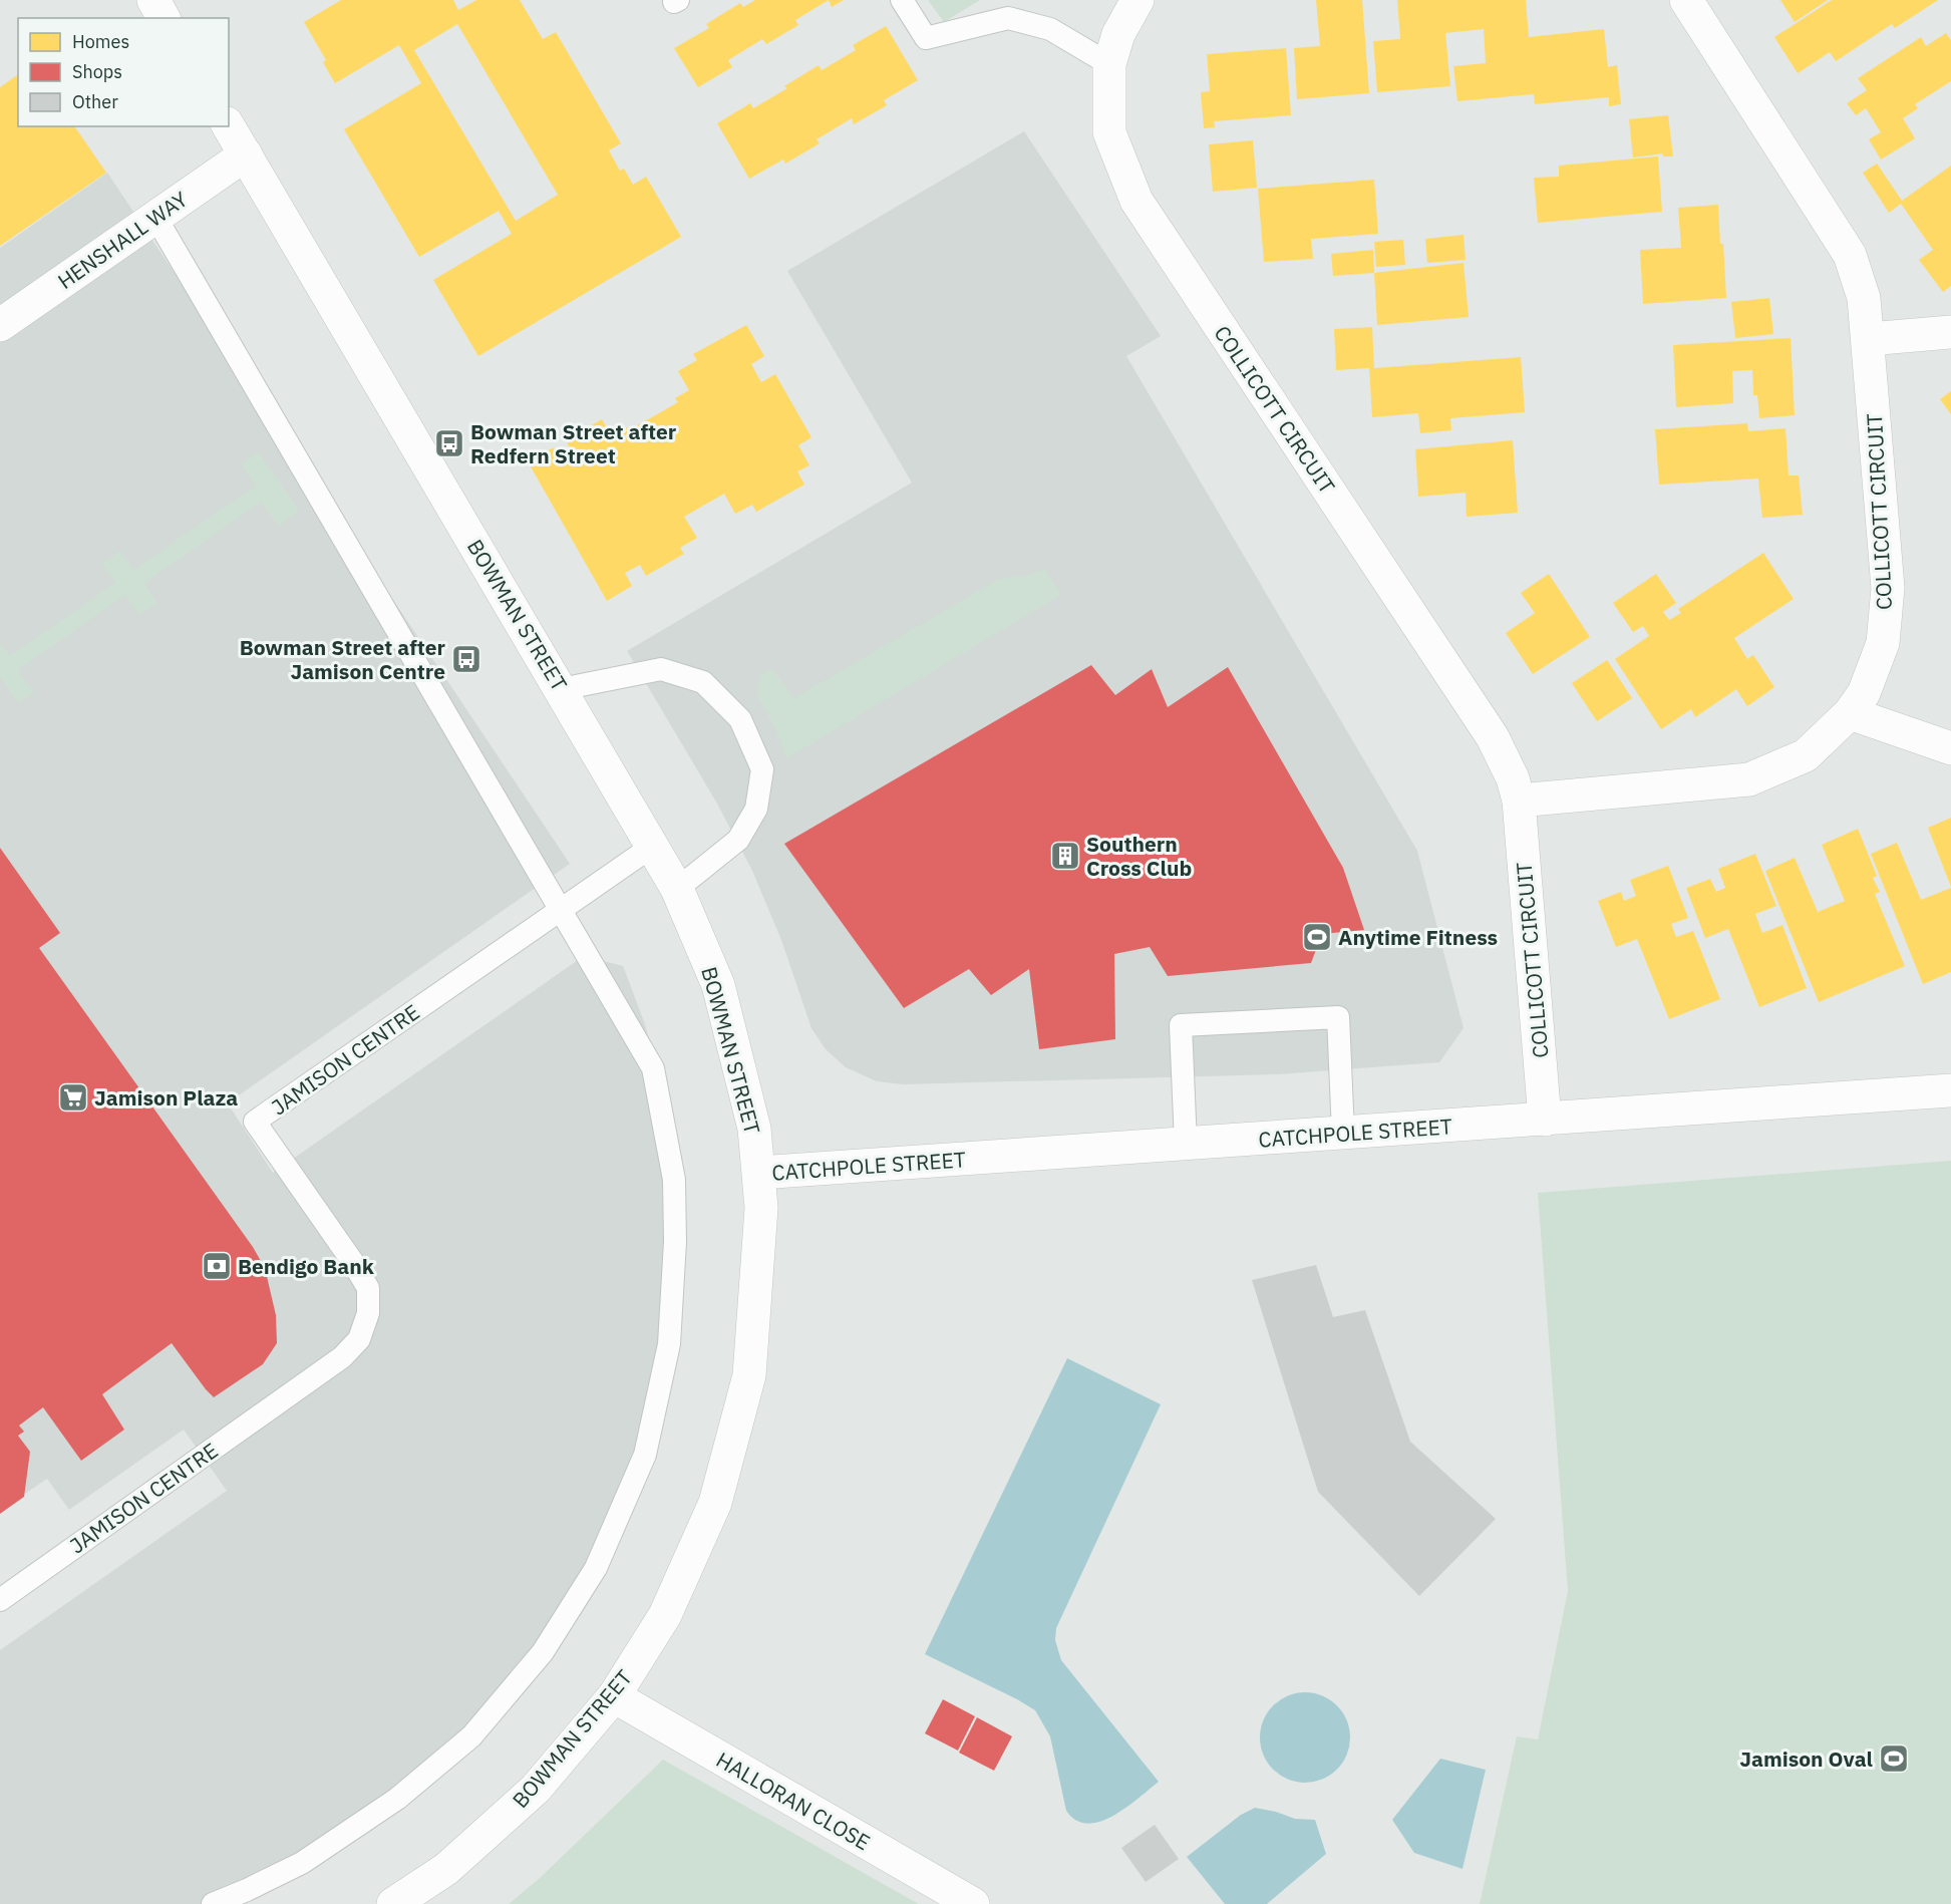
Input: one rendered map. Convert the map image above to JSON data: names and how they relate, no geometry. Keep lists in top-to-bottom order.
{
  "streets": {
    "street": [
      "HENSHALL WAY",
      "COLLICOTT CIRCUIT",
      "BOWMAN STREET",
      "CATCHPOLE STREET",
      "HALLORAN CLOSE"
    ],
    "lane": ["JAMISON CENTRE"]
  },
  "crossings": [
    ["HENSHALL WAY", "BOWMAN STREET"],
    ["COLLICOTT CIRCUIT", "CATCHPOLE STREET"],
    ["BOWMAN STREET", "JAMISON CENTRE"],
    ["BOWMAN STREET", "CATCHPOLE STREET"],
    ["BOWMAN STREET", "HALLORAN CLOSE"]
  ],
  "places": {
    "bus stop": ["Bowman Street after Redfern Street", "Bowman Street after Jamison Centre"],
    "building": ["Southern Cross Club"],
    "sports": ["Anytime Fitness", "Jamison Oval"],
    "supermarket": ["Jamison Plaza"],
    "bank": ["Bendigo Bank"]
  },
  "legend": ["Homes", "Shops", "Other"]
}
